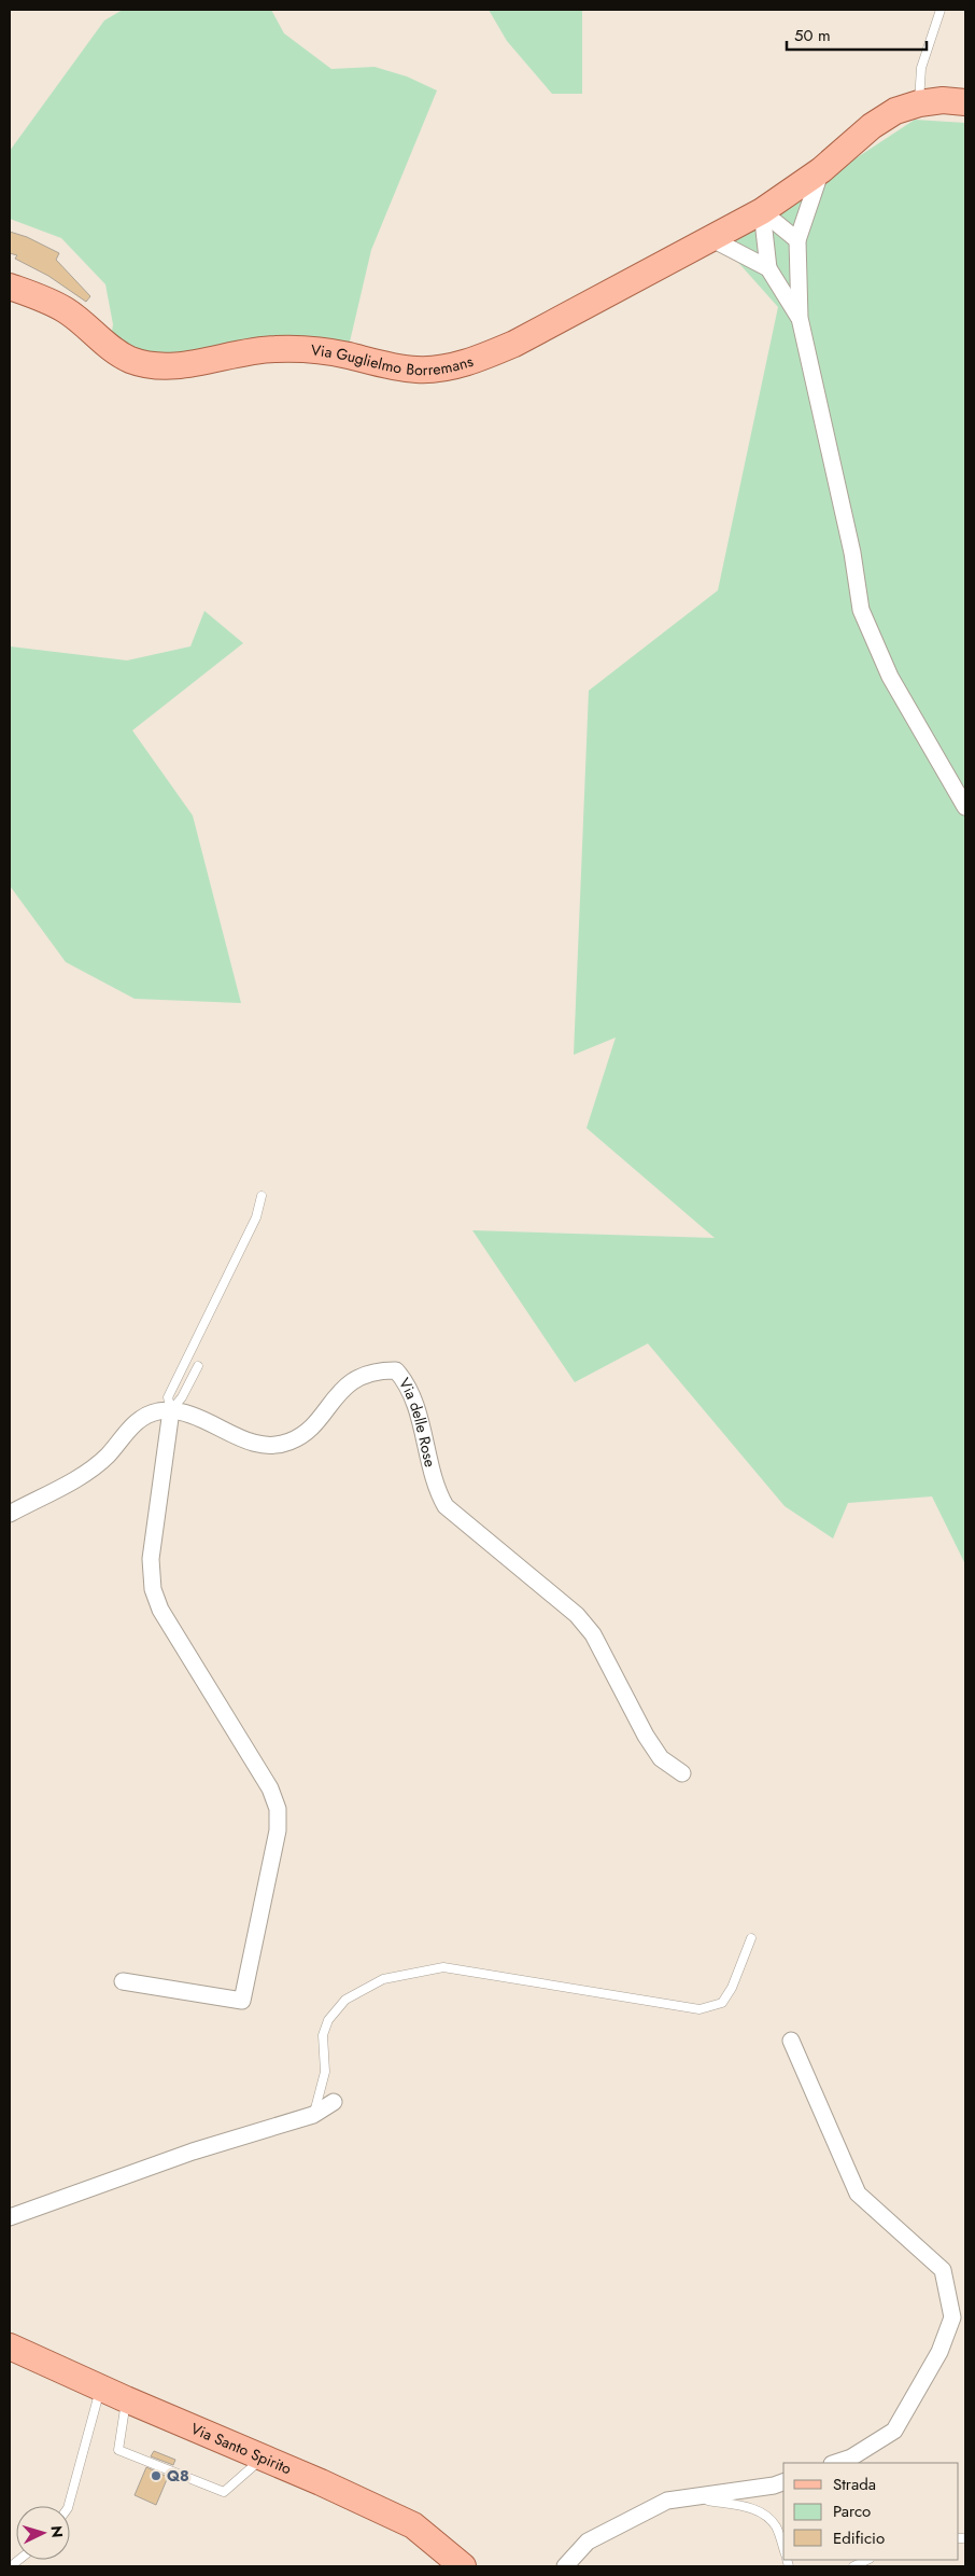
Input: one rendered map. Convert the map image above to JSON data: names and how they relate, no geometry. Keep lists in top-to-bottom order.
{
  "streets": {
    "main road": ["Via Guglielmo Borremans", "Via Santo Spirito"],
    "street": ["Via delle Rose"]
  },
  "places": ["Q8"],
  "legend": ["Strada", "Parco", "Edificio"],
  "scale_bar": "50 m",
  "north": "right"
}
